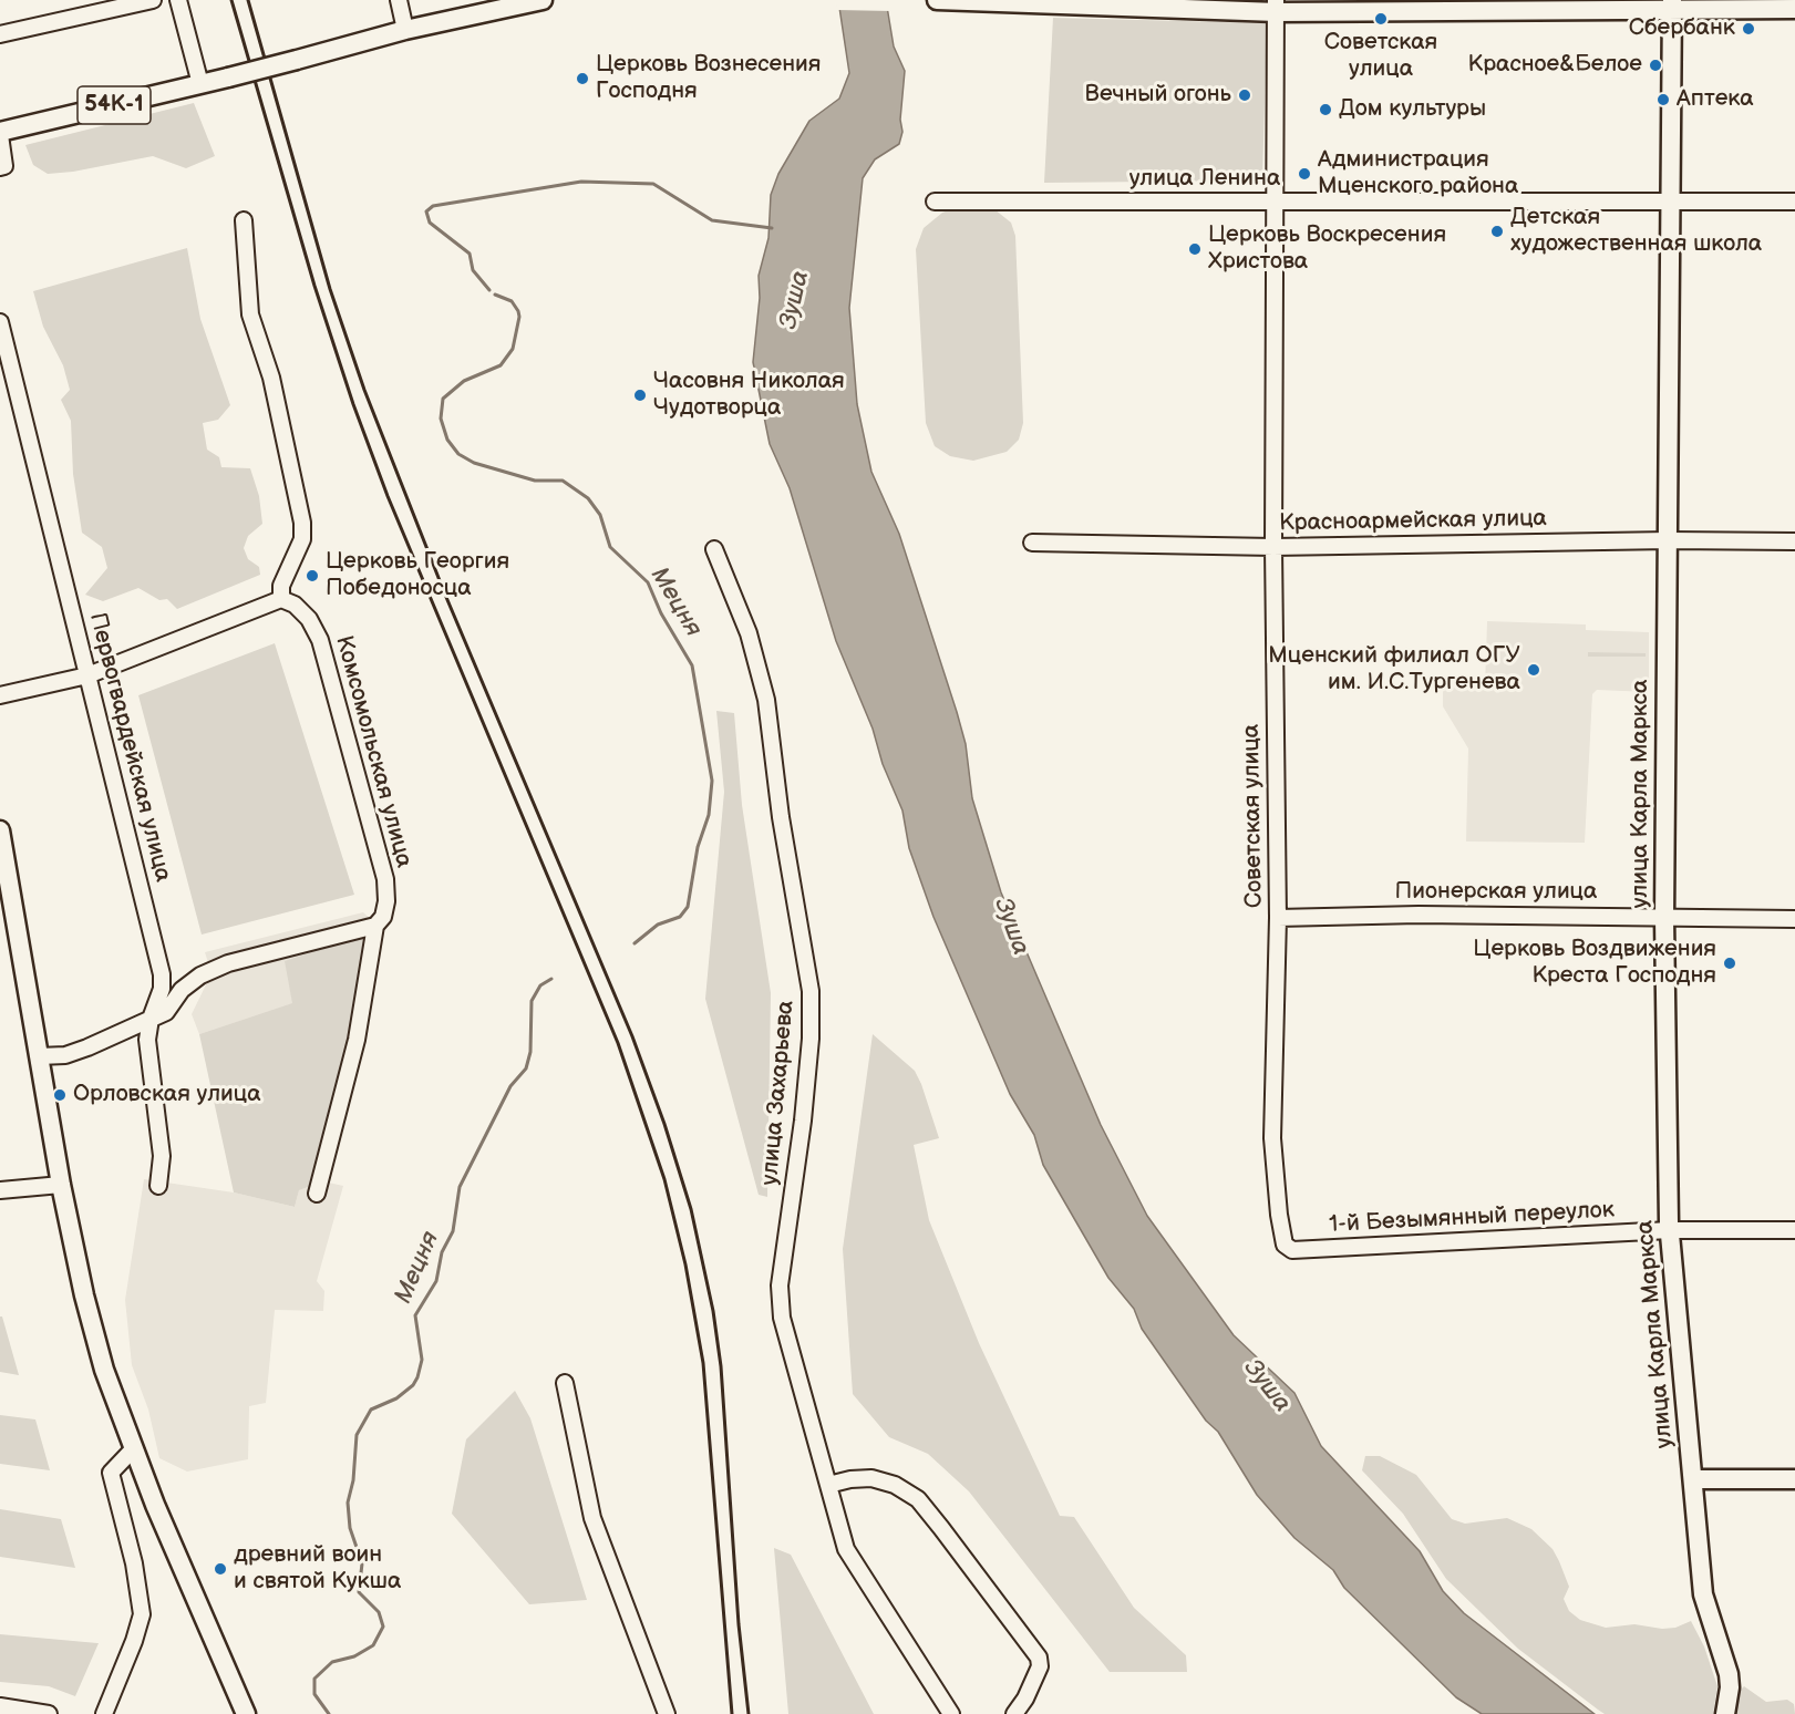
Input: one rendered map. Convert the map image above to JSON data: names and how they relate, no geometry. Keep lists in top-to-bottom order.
{
  "streets": {
    "main road": ["54К-1", "улица Карла Маркса"],
    "street": [
      "улица Ленина",
      "Красноармейская улица",
      "Первогвардейская улица",
      "Комсомольская улица",
      "Советская улица",
      "Пионерская улица",
      "улица Захарьева",
      "1-й Безымянный переулок"
    ]
  },
  "crossings": [
    ["улица Ленина", "улица Карла Маркса"],
    ["улица Ленина", "Советская улица"],
    ["Красноармейская улица", "улица Карла Маркса"],
    ["Красноармейская улица", "Советская улица"],
    ["улица Карла Маркса", "Пионерская улица"],
    ["улица Карла Маркса", "1-й Безымянный переулок"],
    ["Советская улица", "Пионерская улица"],
    ["Советская улица", "1-й Безымянный переулок"]
  ],
  "water": ["Зуша", "Мецня"],
  "places": [
    "Советская улица",
    "Сбербанк",
    "Красное&Белое",
    "Церковь Вознесения Господня",
    "Вечный огонь",
    "Аптека",
    "Дом культуры",
    "Администрация Мценского района",
    "Детская художественная школа",
    "Церковь Воскресения Христова",
    "Часовня Николая Чудотворца",
    "Церковь Георгия Победоносца",
    "Мценский филиал ОГУ им. И.С.Тургенева",
    "Церковь Воздвижения Креста Господня",
    "Орловская улица",
    "древний воин и святой Кукша"
  ]
}
